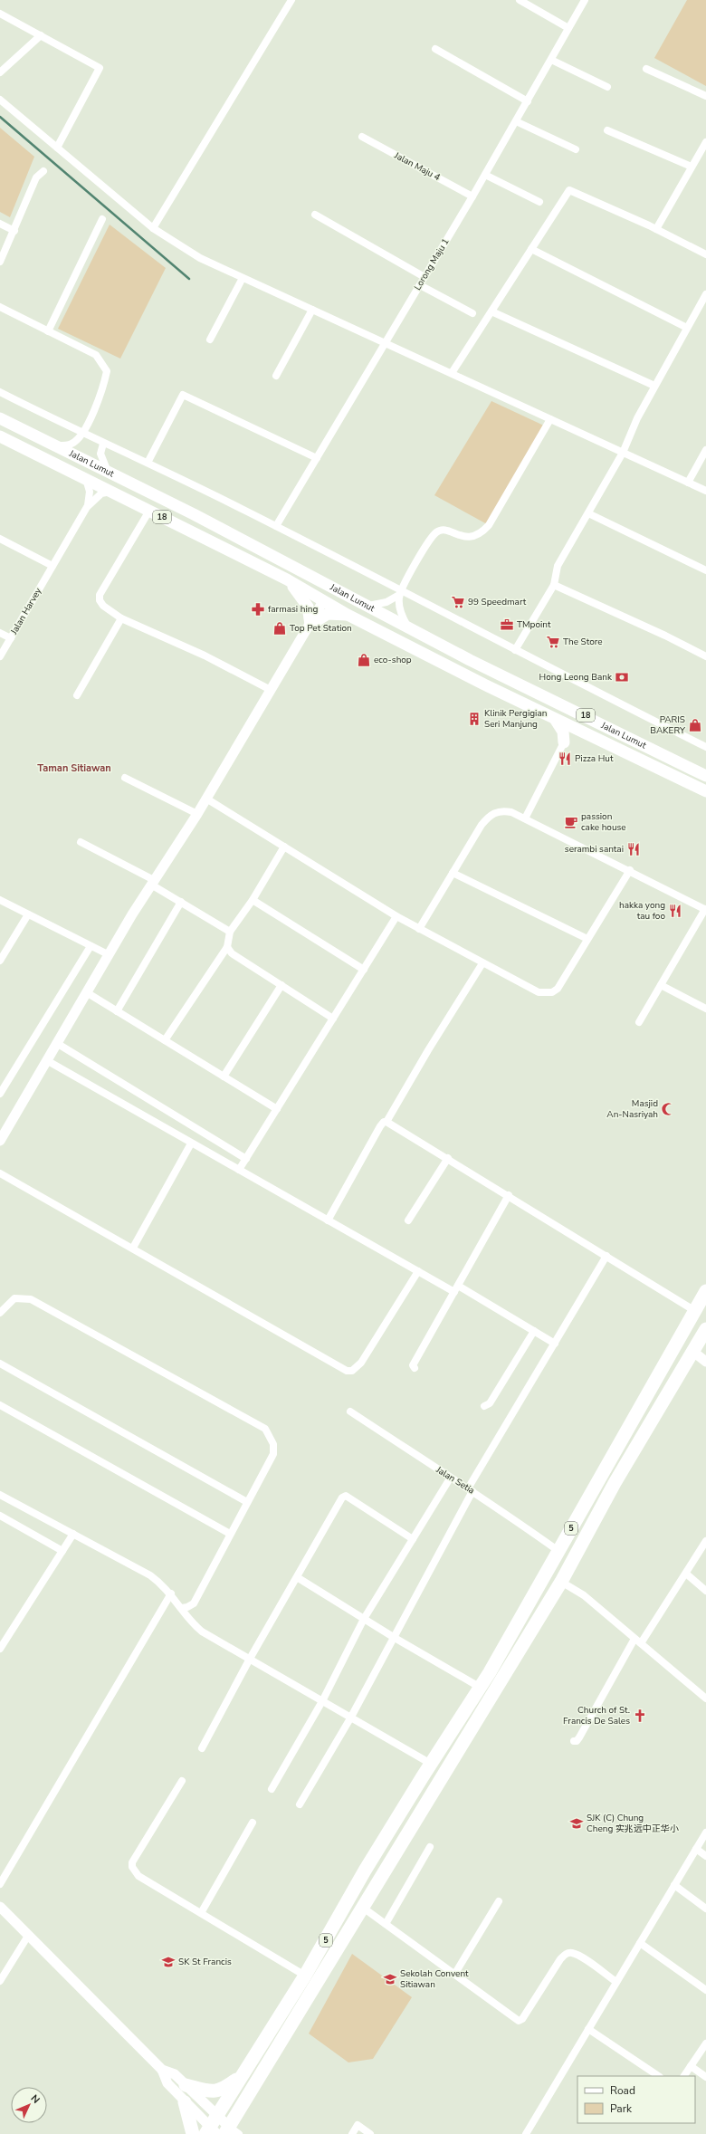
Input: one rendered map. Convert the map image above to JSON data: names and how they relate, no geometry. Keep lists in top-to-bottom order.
{
  "streets": {
    "highway": ["5"],
    "main road": ["Jalan Lumut", "18"],
    "street": [
      "Jalan Maju 4",
      "Lorong Maju 1",
      "Jalan Harvey",
      "Jalan Setia"
    ]
  },
  "crossings": [
    ["Jalan Maju 4", "Lorong Maju 1"],
    ["Jalan Setia", "5"]
  ],
  "districts": ["Taman Sitiawan"],
  "places": {
    "supermarket": ["99 Speedmart", "The Store"],
    "pharmacy": ["farmasi hing"],
    "office": ["TMpoint"],
    "shop": ["Top Pet Station", "eco-shop", "PARIS BAKERY"],
    "bank": ["Hong Leong Bank"],
    "building": ["Klinik Pergigian Seri Manjung"],
    "restaurant": ["Pizza Hut", "serambi santai", "hakka yong tau foo"],
    "cafe": ["passion cake house"],
    "mosque": ["Masjid An-Nasriyah"],
    "church": ["Church of St. Francis De Sales"],
    "school or university": ["SJK (C) Chung Cheng 实兆远中正华小", "SK St Francis", "Sekolah Convent Sitiawan"]
  },
  "legend": ["Road", "Park"],
  "north": "top right"
}
